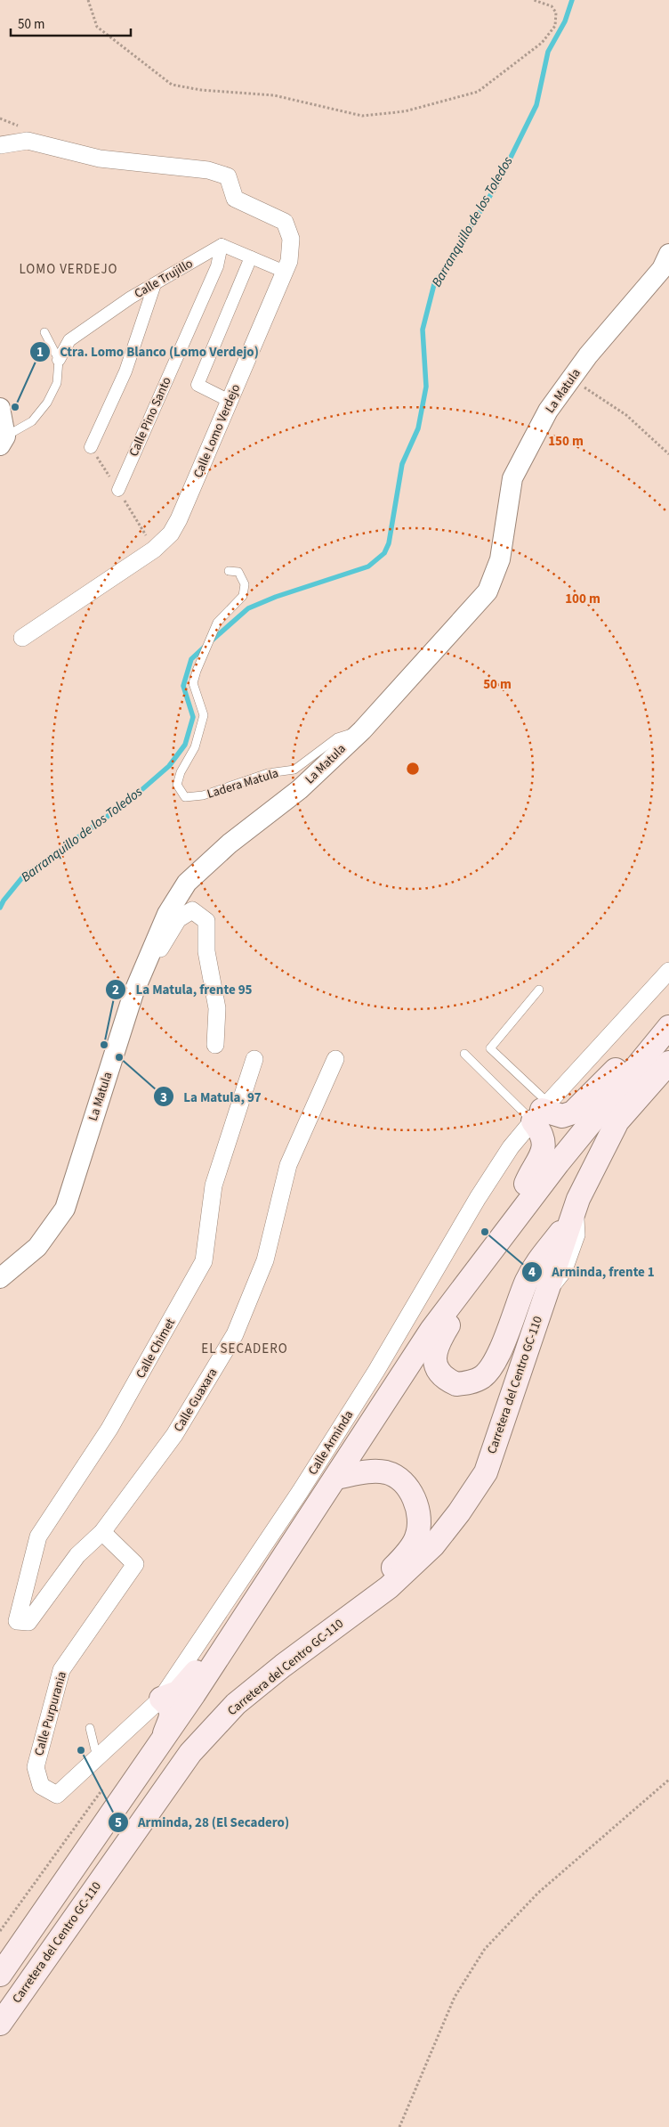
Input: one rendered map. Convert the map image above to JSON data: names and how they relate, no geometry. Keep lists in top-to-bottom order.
{
  "streets": {
    "main road": ["Carretera del Centro GC-110"],
    "street": [
      "Calle Trujillo",
      "La Matula",
      "Calle Pino Santo",
      "Calle Lomo Verdejo",
      "Calle Chimet",
      "Calle Guaxara",
      "Calle Arminda",
      "Calle Purpurania"
    ],
    "lane": ["Ladera Matula"]
  },
  "crossings": [
    ["Calle Trujillo", "Calle Pino Santo"],
    ["La Matula", "Ladera Matula"],
    ["Calle Chimet", "Calle Guaxara"],
    ["Calle Guaxara", "Calle Purpurania"],
    ["Calle Arminda", "Calle Purpurania"]
  ],
  "districts": ["LOMO VERDEJO", "EL SECADERO"],
  "water": ["Barranquillo de los Toledos"],
  "places": [
    "Ctra. Lomo Blanco (Lomo Verdejo)",
    "La Matula, frente 95",
    "La Matula, 97",
    "Arminda, frente 1",
    "Arminda, 28 (El Secadero)"
  ],
  "scale_bar": "50 m",
  "rings": ["150 m", "100 m", "50 m"]
}
